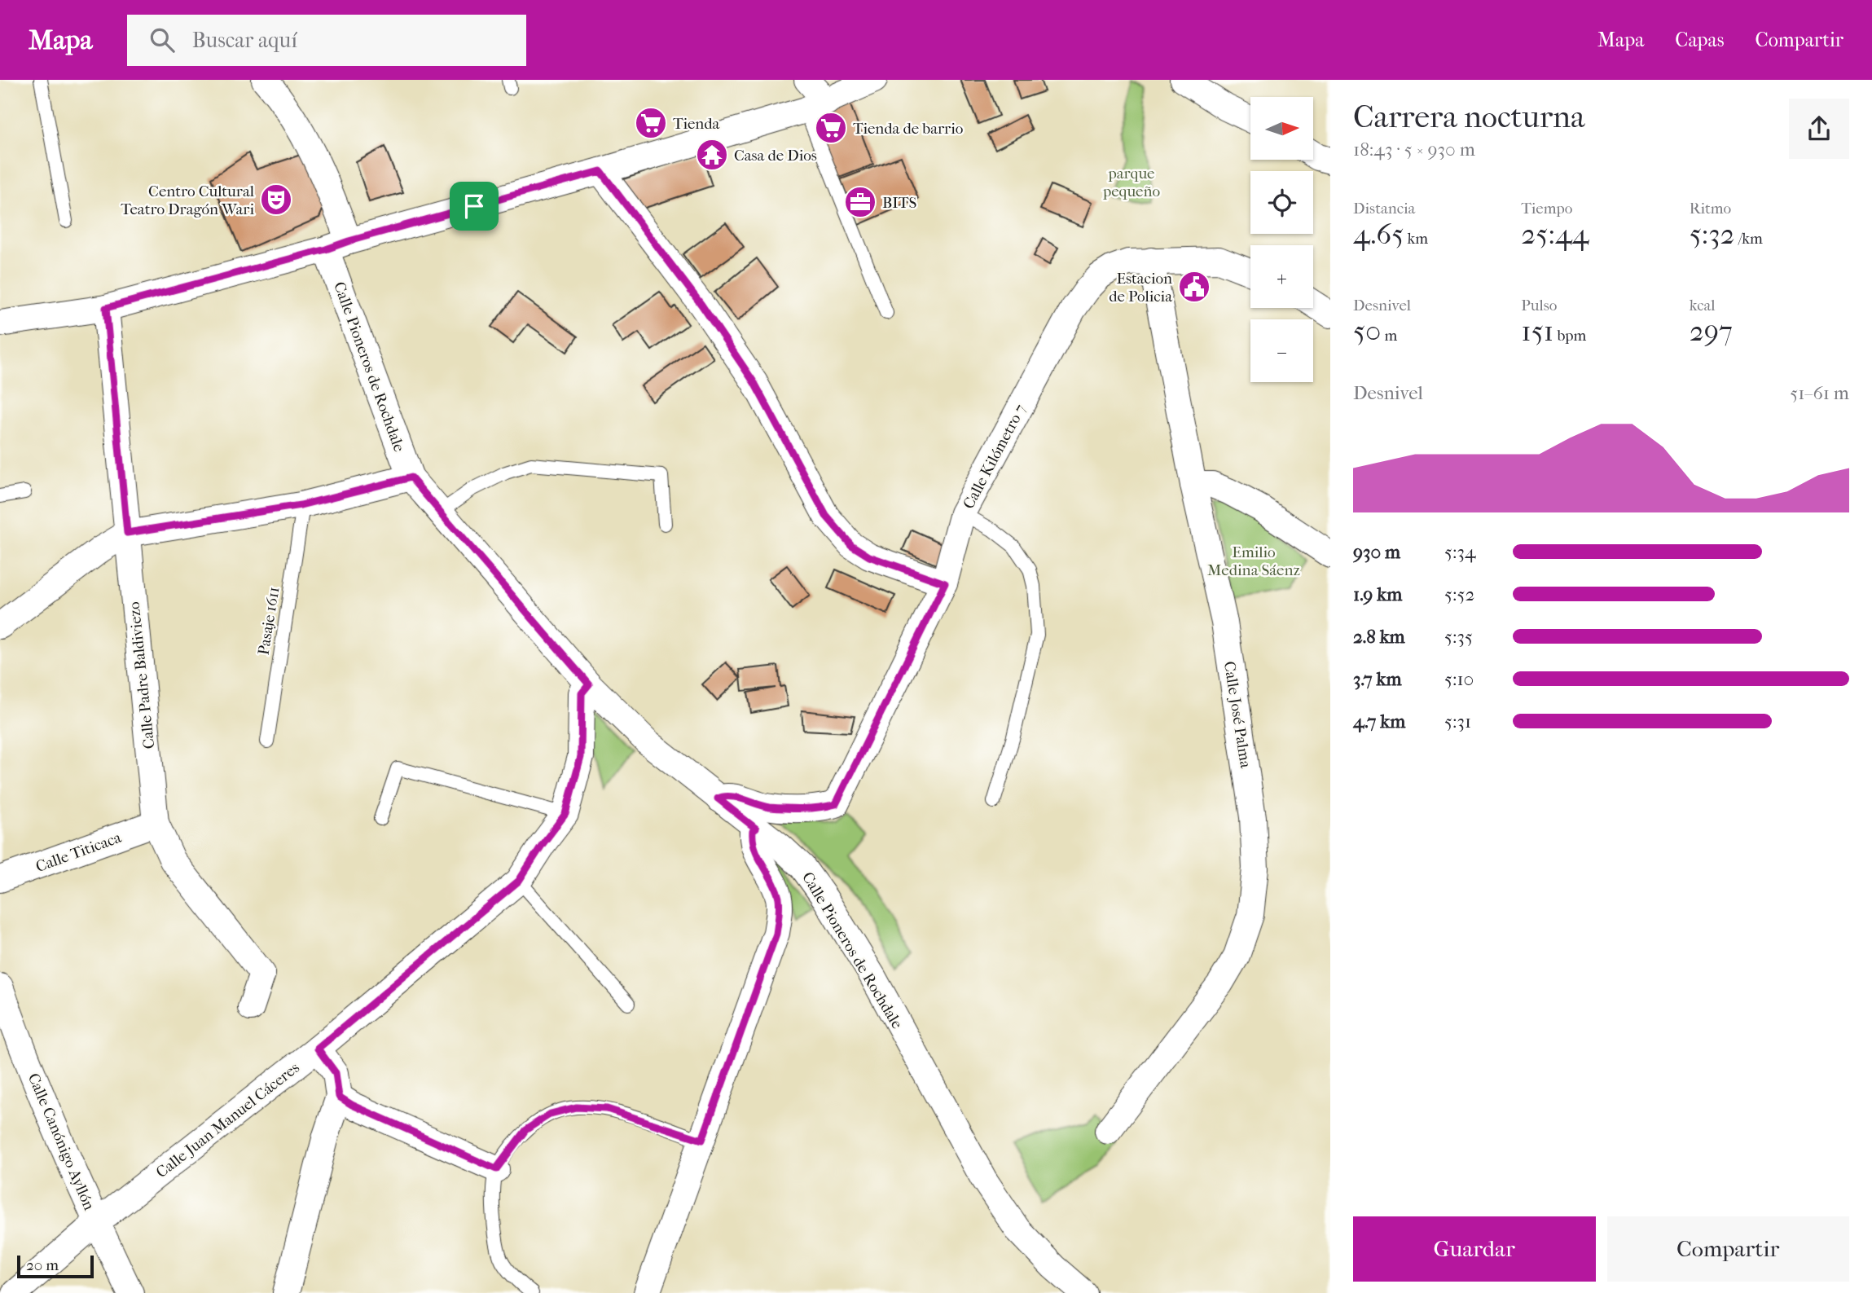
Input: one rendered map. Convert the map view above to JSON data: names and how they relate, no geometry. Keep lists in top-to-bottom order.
{
  "streets": {
    "street": [
      "Calle Pioneros de Rochdale",
      "Calle Kilómetro 7",
      "Calle Padre Baldiviezo",
      "Calle José Palma",
      "Calle Titicaca",
      "Calle Juan Manuel Cáceres",
      "Calle Canónigo Ayllón"
    ],
    "lane": ["Pasaje 1611"]
  },
  "crossings": [
    ["Calle Pioneros de Rochdale", "Calle Kilómetro 7"],
    ["Calle Pioneros de Rochdale", "Calle Juan Manuel Cáceres"],
    ["Calle Kilómetro 7", "Calle José Palma"],
    ["Calle Padre Baldiviezo", "Calle Titicaca"],
    ["Calle Juan Manuel Cáceres", "Calle Canónigo Ayllón"]
  ],
  "parks": ["parque pequeño", "Emilio Medina Sáenz"],
  "places": {
    "supermarket": ["Tienda", "Tienda de barrio"],
    "temple": ["Casa de Dios"],
    "theatre": ["Centro Cultural Teatro Dragón Wari"],
    "office": ["BITS"],
    "public building": ["Estacion de Policia"]
  },
  "scale_bar": "20 m",
  "north": "right",
  "page": {
    "header": "Mapa",
    "search": "Buscar aquí",
    "nav": ["Mapa", "Capas", "Compartir"],
    "heading": ["Carrera nocturna", "18:43 · 5 × 930 m"],
    "map_buttons": ["+", "−"],
    "stats": [
      ["Distancia", "4.65 km"],
      ["Tiempo", "25:44"],
      ["Ritmo", "5:32 /km"],
      ["Desnivel", "50 m"],
      ["Pulso", "151 bpm"],
      ["kcal", "297"]
    ],
    "chart": ["Desnivel", "51–61 m"],
    "list": [
      {
        "name": "930 m",
        "note": "5:34"
      },
      {
        "name": "1.9 km",
        "note": "5:52"
      },
      {
        "name": "2.8 km",
        "note": "5:35"
      },
      {
        "name": "3.7 km",
        "note": "5:10"
      },
      {
        "name": "4.7 km",
        "note": "5:31"
      }
    ],
    "buttons": ["Guardar", "Compartir"],
    "scale": "20 m"
  }
}
